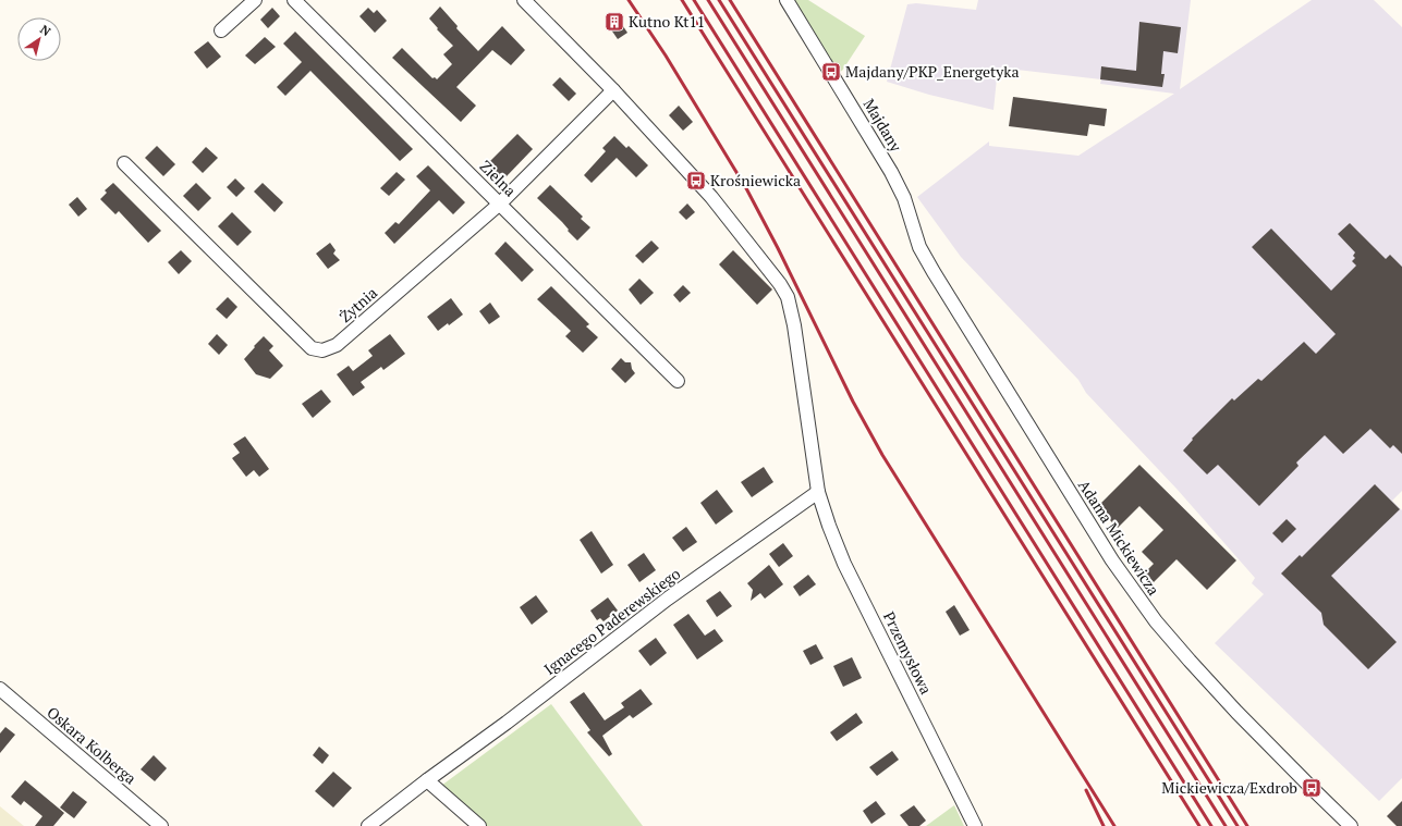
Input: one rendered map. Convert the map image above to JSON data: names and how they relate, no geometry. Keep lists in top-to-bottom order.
{
  "streets": {
    "street": [
      "Majdany",
      "Zielna",
      "Żytnia",
      "Adama Mickiewicza",
      "Ignacego Paderewskiego",
      "Przemysłowa",
      "Oskara Kolberga"
    ]
  },
  "crossings": [
    ["Majdany", "Adama Mickiewicza"],
    ["Zielna", "Żytnia"],
    ["Ignacego Paderewskiego", "Przemysłowa"]
  ],
  "places": {
    "building": ["Kutno Kt11"],
    "bus stop": ["Majdany/PKP_Energetyka", "Krośniewicka", "Mickiewicza/Exdrob"]
  },
  "north": "top right"
}
